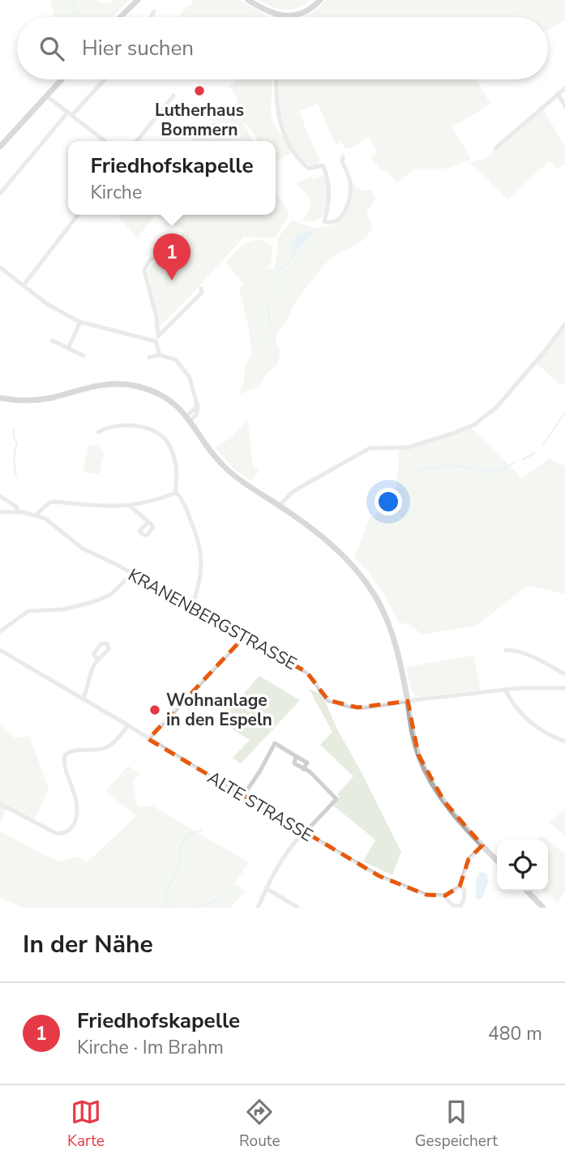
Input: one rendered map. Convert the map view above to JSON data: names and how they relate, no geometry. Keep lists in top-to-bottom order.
{
  "streets": {
    "street": ["KRANENBERGSTRASSE", "ALTE STRASSE"]
  },
  "places": ["Lutherhaus Bommern", "Wohnanlage in den Espeln"],
  "page": {
    "search": "Hier suchen",
    "popup": ["Friedhofskapelle", "Kirche"],
    "pins": "1",
    "heading": "In der Nähe",
    "list": [
      {
        "mark": "1",
        "name": "Friedhofskapelle",
        "note": "Kirche · Im Brahm",
        "value": "480 m"
      }
    ],
    "nav": ["Karte", "Route", "Gespeichert"]
  }
}
